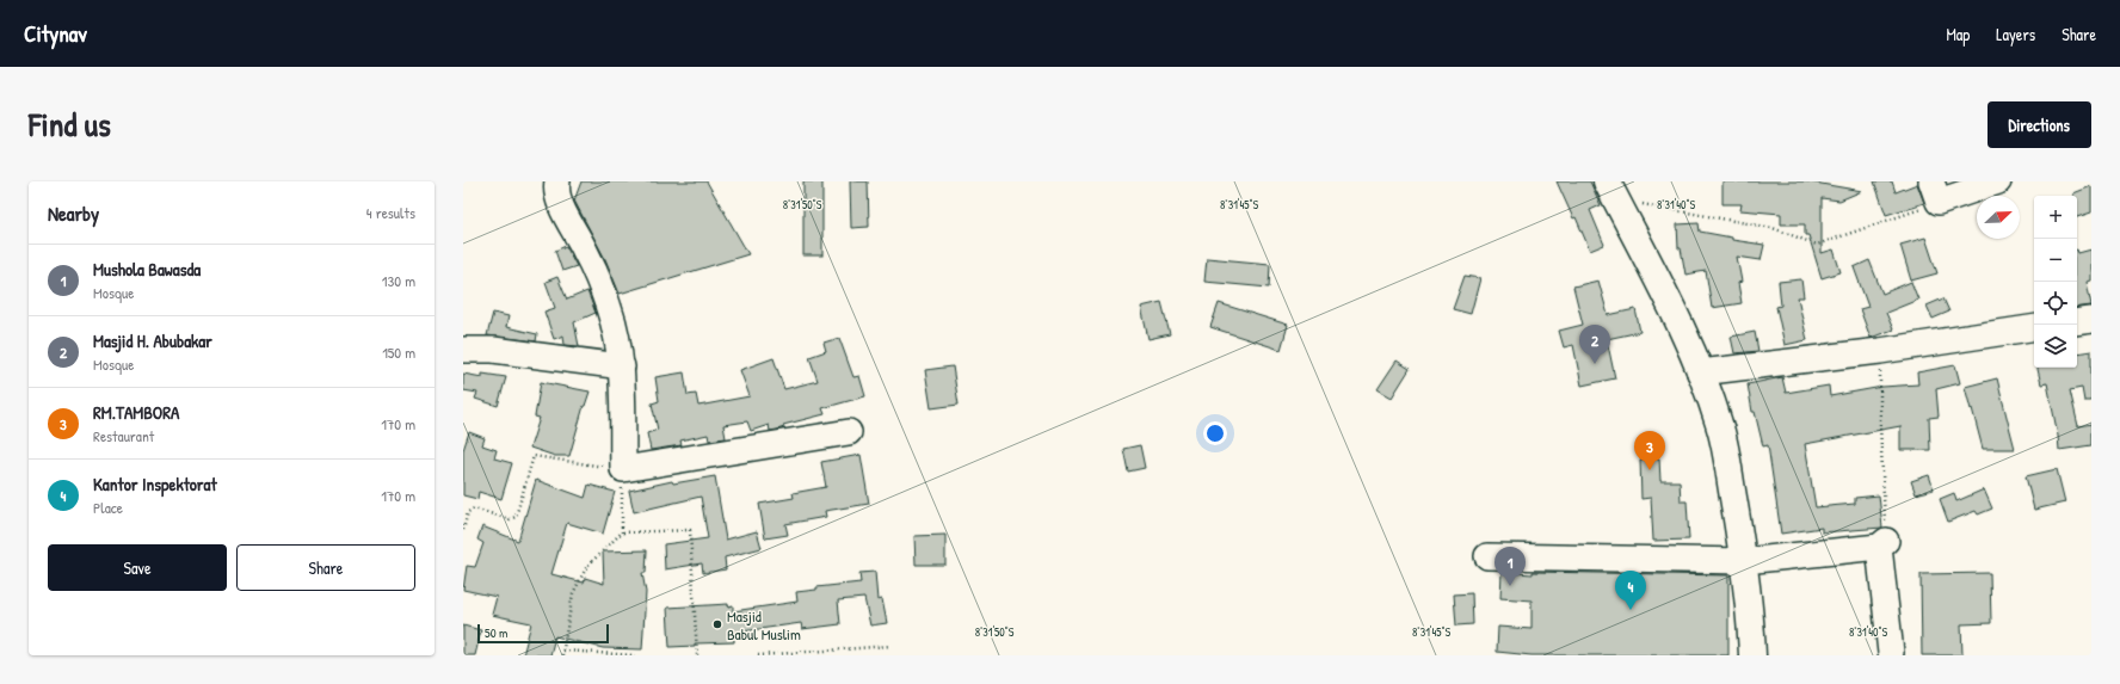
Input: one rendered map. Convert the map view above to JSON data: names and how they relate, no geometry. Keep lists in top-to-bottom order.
{
  "places": ["Masjid Babul Muslim"],
  "scale_bar": "50 m",
  "north": "top right",
  "page": {
    "header": "Citynav",
    "nav": ["Map", "Layers", "Share"],
    "title": "Find us",
    "buttons": [
      "Directions",
      ["Save", "Share"]
    ],
    "heading": ["Nearby", "4 results"],
    "map_buttons": ["+", "−"],
    "list": [
      {
        "mark": "1",
        "name": "Mushola Bawasda",
        "note": "Mosque",
        "value": "130 m"
      },
      {
        "mark": "2",
        "name": "Masjid H. Abubakar",
        "note": "Mosque",
        "value": "150 m"
      },
      {
        "mark": "3",
        "name": "RM.TAMBORA",
        "note": "Restaurant",
        "value": "170 m"
      },
      {
        "mark": "4",
        "name": "Kantor Inspektorat",
        "note": "Place",
        "value": "170 m"
      }
    ],
    "pins": [
      "2",
      "3",
      "1",
      "4"
    ],
    "scale": "50 m"
  },
  "coordinates": ["8°31'50\"S", "8°31'45\"S", "8°31'40\"S"]
}
